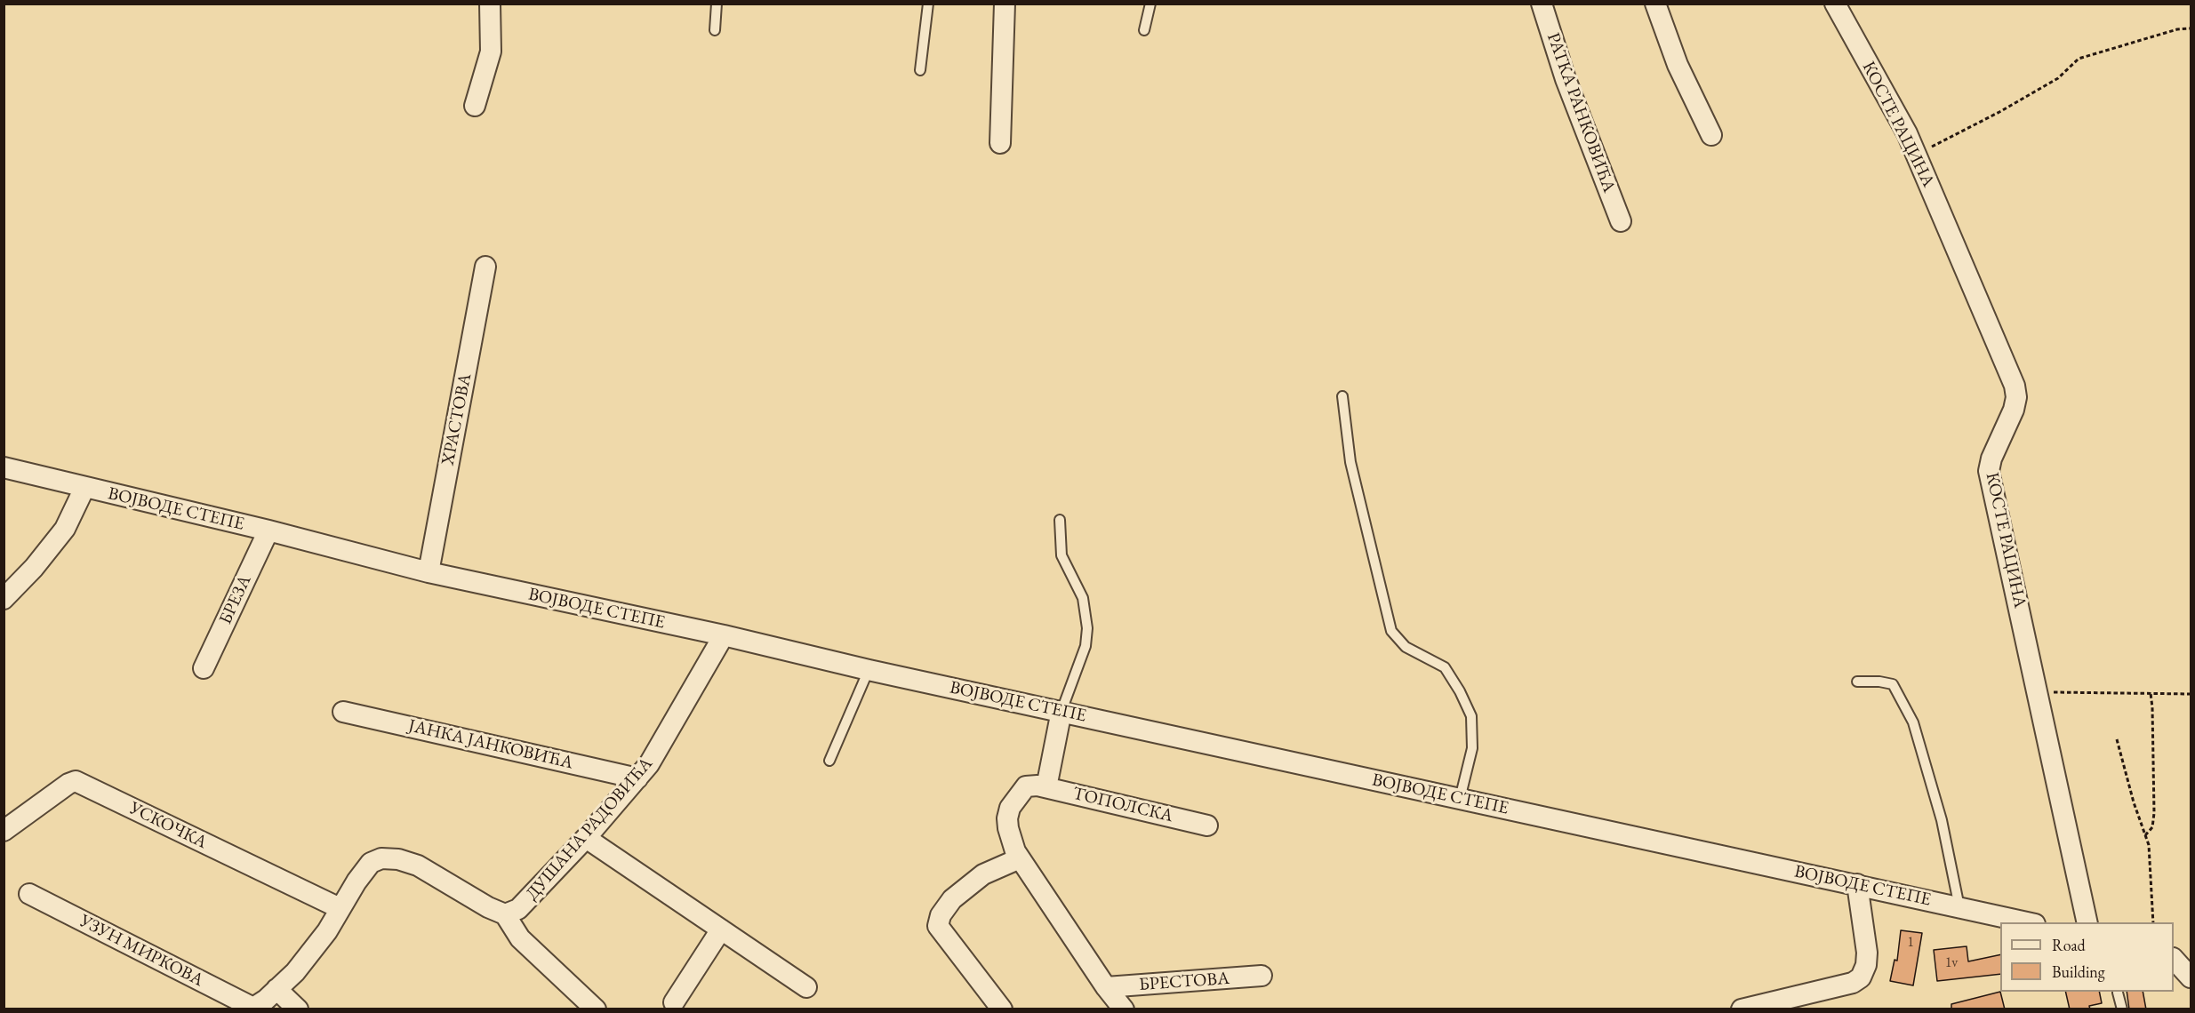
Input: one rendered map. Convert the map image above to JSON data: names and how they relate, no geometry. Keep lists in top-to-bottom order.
{
  "streets": {
    "street": [
      "РАТКА РАНКОВИЋА",
      "КОСТЕ РАЦИНА",
      "ХРАСТОВА",
      "ВОЈВОДЕ СТЕПЕ",
      "БРЕЗА",
      "ЈАНКА ЈАНКОВИЋА",
      "ТОПОЛСКА",
      "УСКОЧКА",
      "ДУШАНА РАДОВИЋА",
      "УЗУН МИРКОВА",
      "БРЕСТОВА"
    ]
  },
  "crossings": [
    ["ХРАСТОВА", "ВОЈВОДЕ СТЕПЕ"],
    ["ВОЈВОДЕ СТЕПЕ", "БРЕЗА"],
    ["ВОЈВОДЕ СТЕПЕ", "ДУШАНА РАДОВИЋА"],
    ["ЈАНКА ЈАНКОВИЋА", "ДУШАНА РАДОВИЋА"]
  ],
  "house_numbers": ["1", "1v"],
  "legend": ["Road", "Building"]
}
